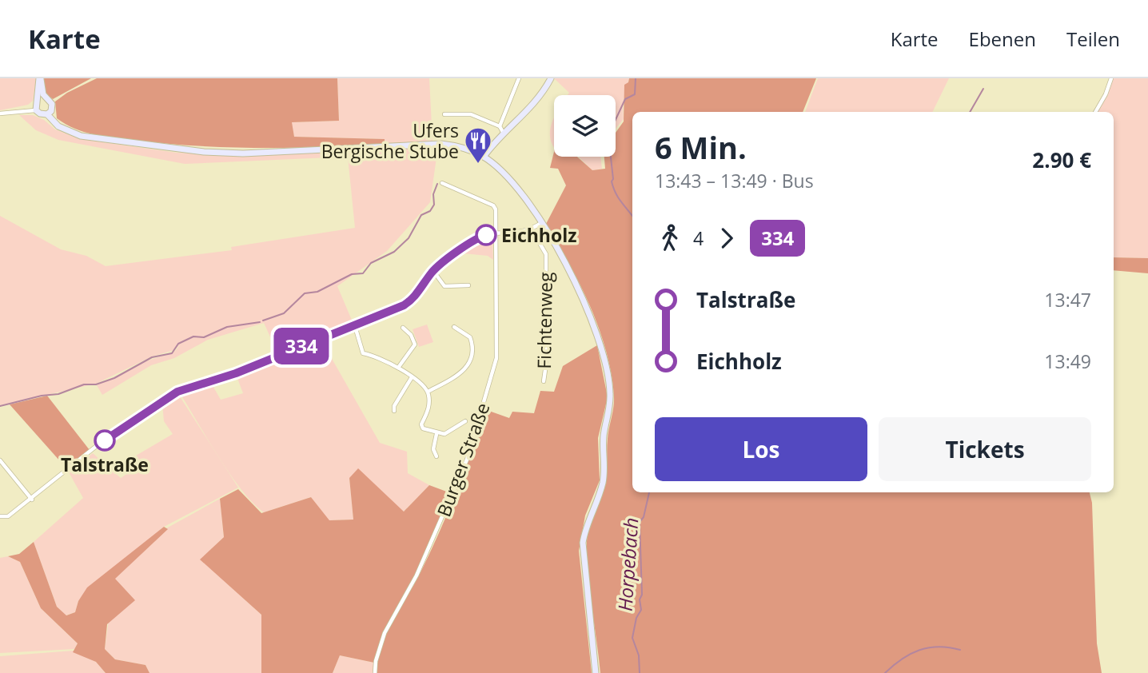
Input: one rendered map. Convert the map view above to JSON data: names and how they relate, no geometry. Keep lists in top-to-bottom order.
{
  "streets": {
    "street": ["Fichtenweg", "Burger Straße"]
  },
  "water": ["Horpebach"],
  "places": {
    "restaurant": ["Ufers Bergische Stube"],
    "other": ["Eichholz", "Talstraße"]
  },
  "lines": ["bus line 334"],
  "page": {
    "header": "Karte",
    "nav": ["Karte", "Ebenen", "Teilen"],
    "on_map": "334",
    "heading": ["6 Min.", "13:43 – 13:49 · Bus", "2.90 €"],
    "legs": ["4", "334"],
    "list": [
      {
        "name": "Talstraße",
        "value": "13:47"
      },
      {
        "name": "Eichholz",
        "value": "13:49"
      }
    ],
    "buttons": ["Los", "Tickets"]
  }
}
